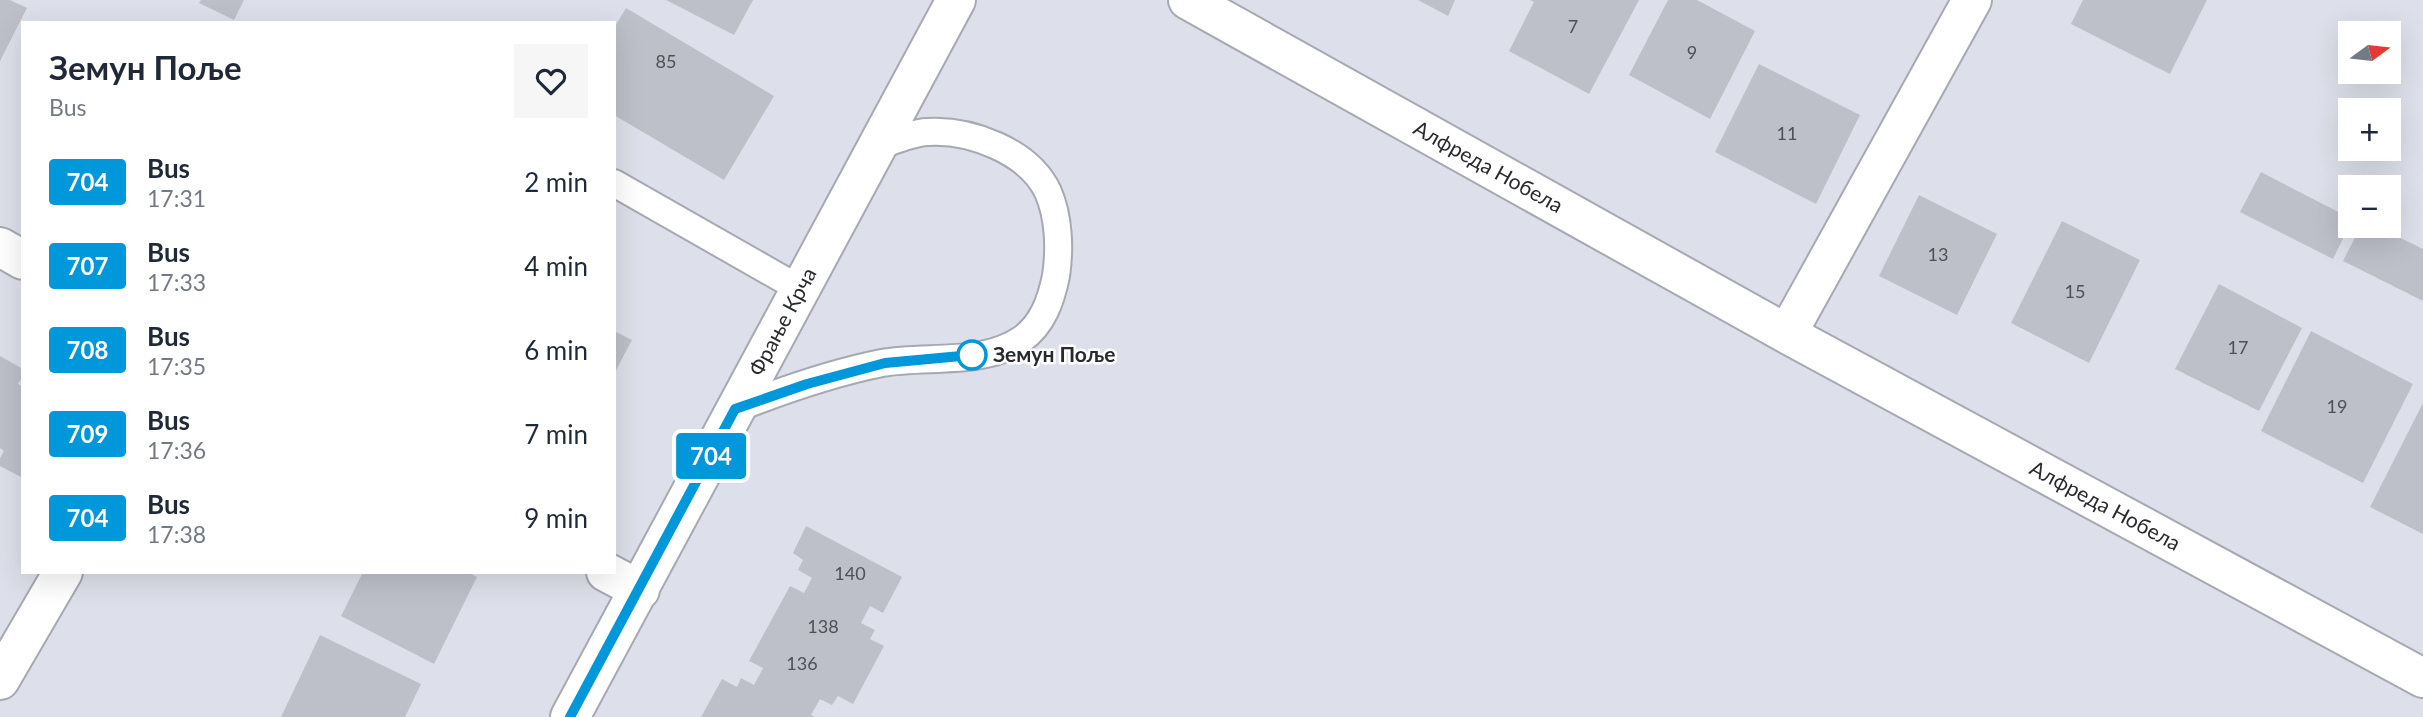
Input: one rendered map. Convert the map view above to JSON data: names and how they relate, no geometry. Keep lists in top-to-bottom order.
{
  "streets": {
    "street": ["Алфреда Нобела", "Фрање Крча"]
  },
  "places": ["Земун Поље"],
  "lines": ["bus line 704"],
  "house_numbers": [
    "7",
    "9",
    "85",
    "11",
    "13",
    "15",
    "17",
    "19",
    "140",
    "138",
    "136"
  ],
  "north": "right",
  "page": {
    "on_map": "704",
    "map_buttons": ["+", "−"],
    "heading": ["Земун Поље", "Bus"],
    "list": [
      {
        "mark": "704",
        "name": "Bus",
        "note": "17:31",
        "value": "2 min"
      },
      {
        "mark": "707",
        "name": "Bus",
        "note": "17:33",
        "value": "4 min"
      },
      {
        "mark": "708",
        "name": "Bus",
        "note": "17:35",
        "value": "6 min"
      },
      {
        "mark": "709",
        "name": "Bus",
        "note": "17:36",
        "value": "7 min"
      },
      {
        "mark": "704",
        "name": "Bus",
        "note": "17:38",
        "value": "9 min"
      }
    ]
  }
}
